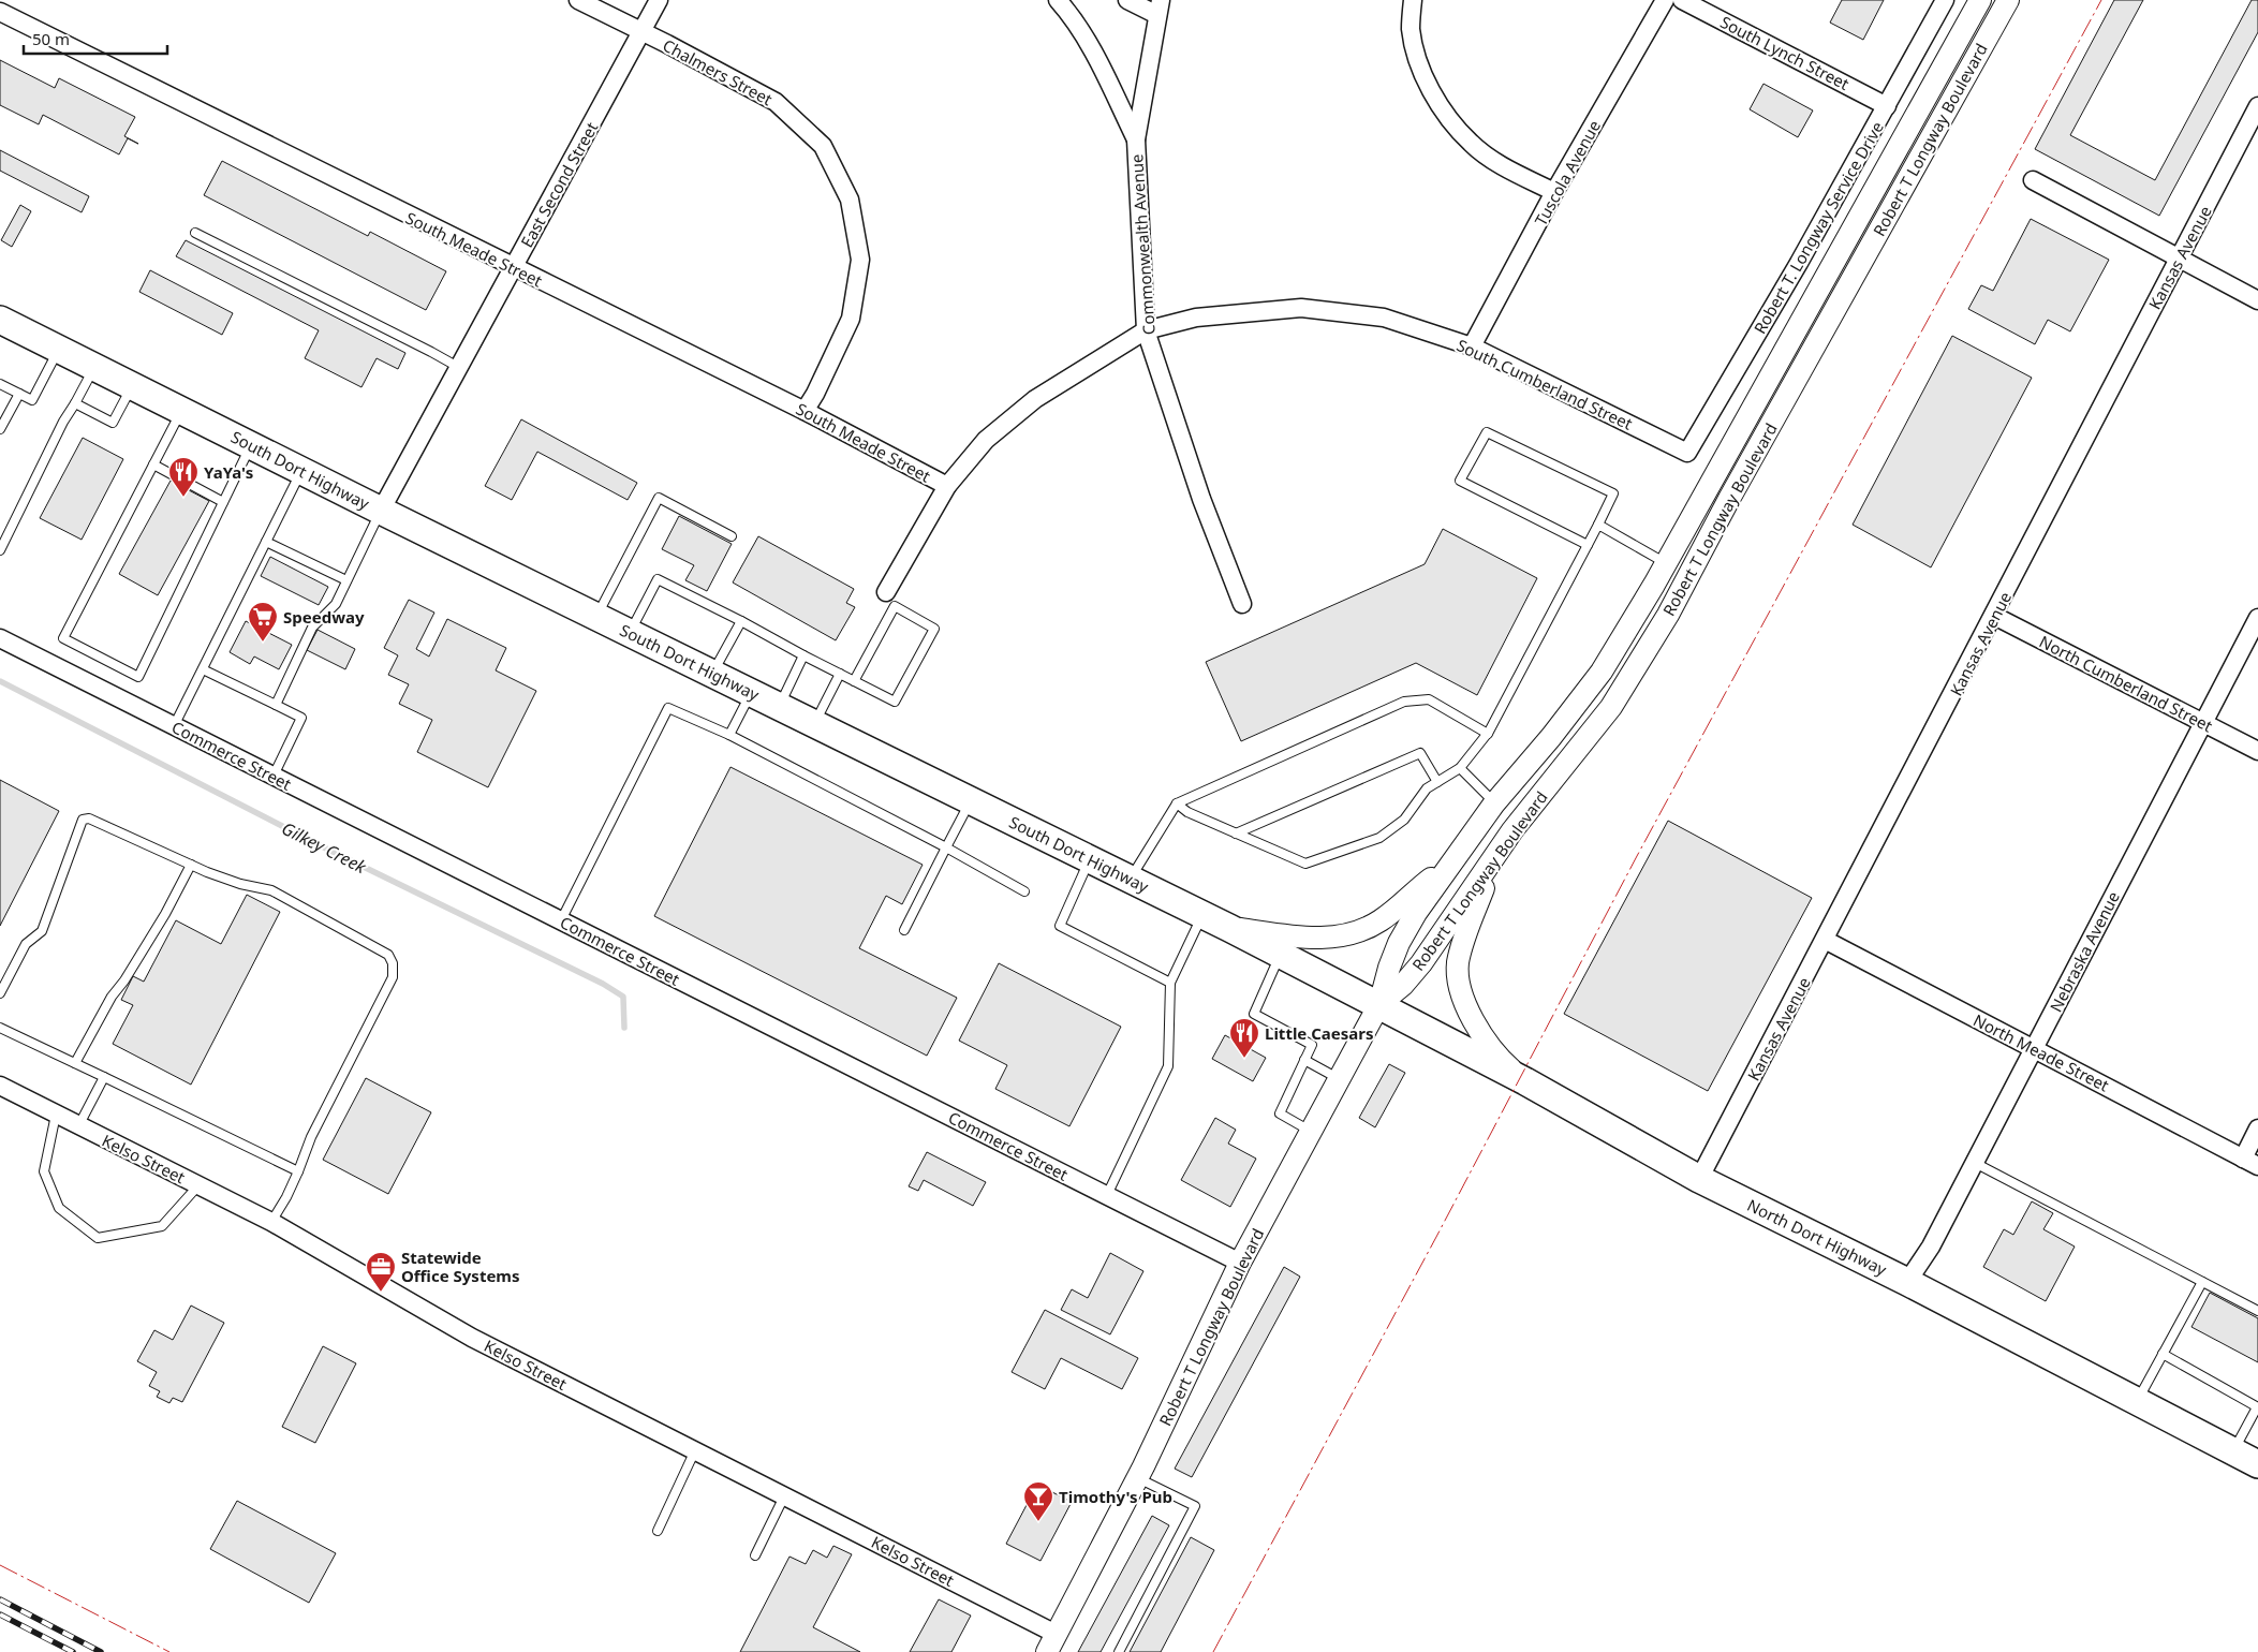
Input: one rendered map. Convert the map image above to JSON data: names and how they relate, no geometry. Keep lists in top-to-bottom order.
{
  "streets": {
    "main road": ["South Dort Highway", "North Dort Highway"],
    "street": [
      "South Lynch Street",
      "Chalmers Street",
      "Robert T Longway Boulevard",
      "Tuscola Avenue",
      "East Second Street",
      "Robert T. Longway Service Drive",
      "Commonwealth Avenue",
      "South Meade Street",
      "Kansas Avenue",
      "South Cumberland Street",
      "North Cumberland Street",
      "Commerce Street",
      "Nebraska Avenue",
      "North Meade Street",
      "Kelso Street"
    ]
  },
  "crossings": [
    ["South Lynch Street", "Robert T. Longway Service Drive"],
    ["Chalmers Street", "East Second Street"],
    ["Chalmers Street", "South Meade Street"],
    ["Robert T Longway Boulevard", "South Dort Highway"],
    ["Robert T Longway Boulevard", "Commerce Street"],
    ["Robert T Longway Boulevard", "Kelso Street"],
    ["Robert T Longway Boulevard", "North Dort Highway"],
    ["Tuscola Avenue", "South Cumberland Street"],
    ["East Second Street", "South Meade Street"],
    ["East Second Street", "South Dort Highway"],
    ["Robert T. Longway Service Drive", "South Cumberland Street"],
    ["Commonwealth Avenue", "South Cumberland Street"],
    ["South Meade Street", "South Cumberland Street"],
    ["Kansas Avenue", "North Cumberland Street"],
    ["Kansas Avenue", "North Meade Street"],
    ["Kansas Avenue", "North Dort Highway"],
    ["South Dort Highway", "North Dort Highway"],
    ["North Cumberland Street", "Nebraska Avenue"],
    ["Nebraska Avenue", "North Meade Street"],
    ["Nebraska Avenue", "North Dort Highway"]
  ],
  "water": ["Gilkey Creek"],
  "places": {
    "restaurant": ["YaYa's", "Little Caesars"],
    "supermarket": ["Speedway"],
    "office": ["Statewide Office Systems"],
    "bar": ["Timothy's Pub"]
  },
  "scale_bar": "50 m"
}
